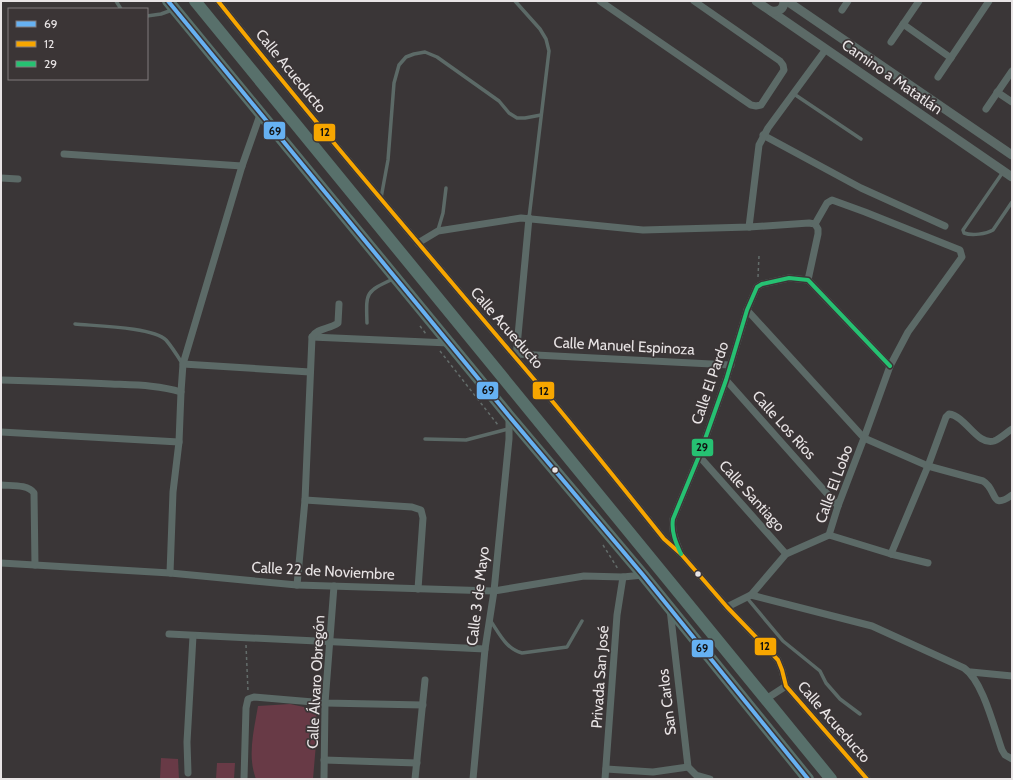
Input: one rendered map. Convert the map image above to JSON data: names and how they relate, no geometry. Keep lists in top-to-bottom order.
{
  "streets": {
    "street": [
      "Calle Acueducto",
      "Camino a Matatlán",
      "Calle Manuel Espinoza",
      "Calle El Pardo",
      "Calle Los Ríos",
      "Calle El Lobo",
      "Calle Santiago",
      "Calle 22 de Noviembre",
      "Calle 3 de Mayo",
      "Privada San José",
      "Calle Álvaro Obregón",
      "San Carlos"
    ]
  },
  "crossings": [
    ["Calle Acueducto", "Calle Manuel Espinoza"],
    ["Calle Acueducto", "Calle El Pardo"],
    ["Calle Acueducto", "Calle El Lobo"],
    ["Calle Manuel Espinoza", "Calle El Pardo"],
    ["Calle El Pardo", "Calle Los Ríos"],
    ["Calle El Pardo", "Calle Santiago"],
    ["Calle Los Ríos", "Calle El Lobo"],
    ["Calle El Lobo", "Calle Santiago"],
    ["Calle 22 de Noviembre", "Calle 3 de Mayo"],
    ["Calle 22 de Noviembre", "Privada San José"],
    ["Calle 22 de Noviembre", "Calle Álvaro Obregón"]
  ],
  "lines": ["transit line 69", "transit line 12", "transit line 29"],
  "legend": ["69", "12", "29"]
}
